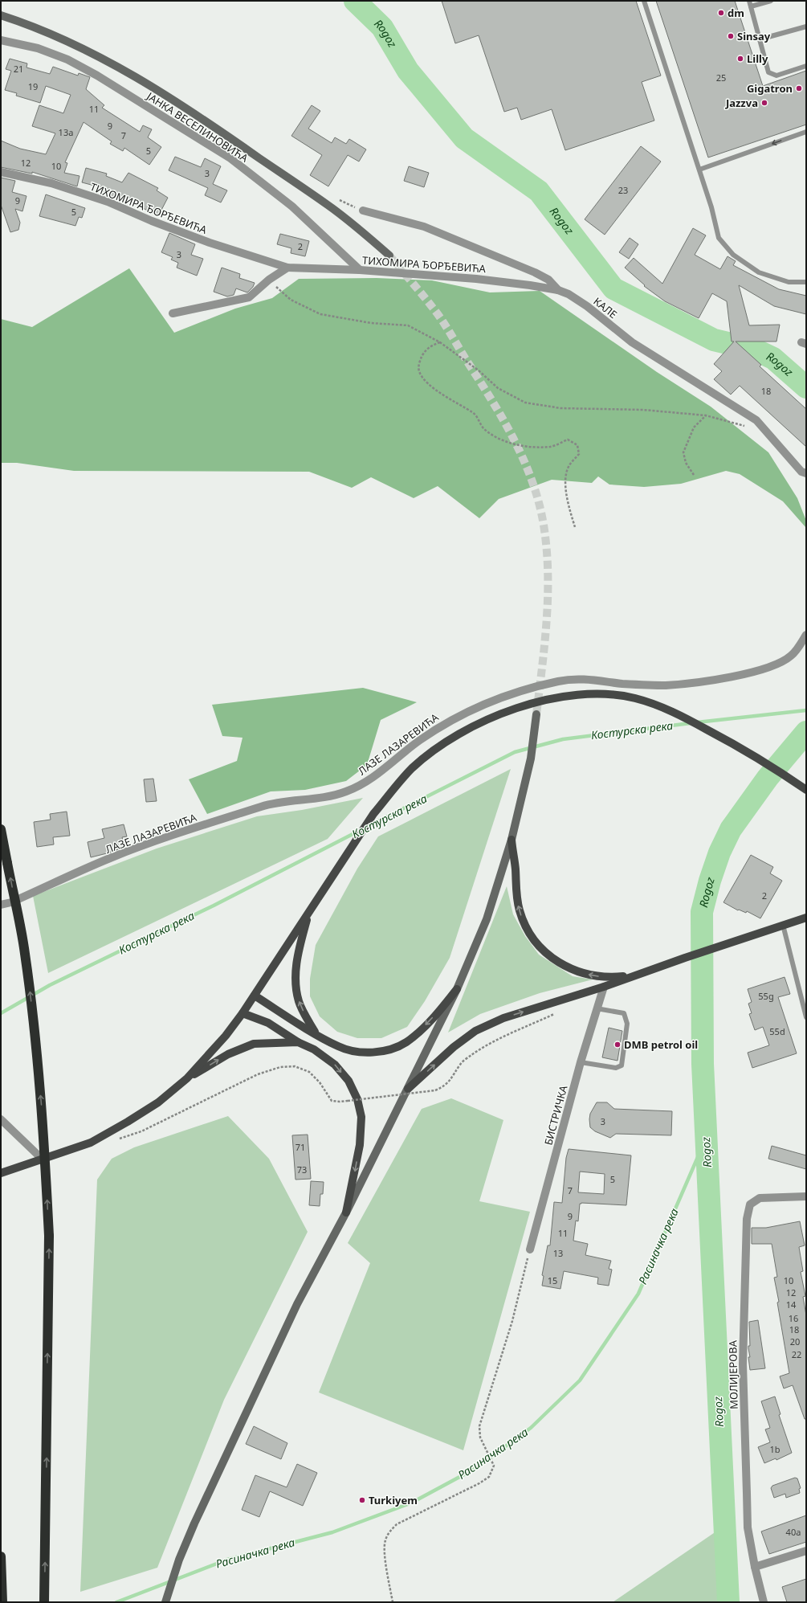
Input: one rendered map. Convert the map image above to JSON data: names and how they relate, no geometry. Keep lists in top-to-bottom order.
{
  "streets": {
    "street": [
      "ЈАНКА ВЕСЕЛИНОВИЋА",
      "ТИХОМИРА ЂОРЂЕВИЋА",
      "КАЛЕ",
      "ЛАЗЕ ЛАЗАРЕВИЋА",
      "БИСТРИЧКА",
      "МОЛИЈЕРОВА"
    ]
  },
  "crossings": [
    ["ЈАНКА ВЕСЕЛИНОВИЋА", "ТИХОМИРА ЂОРЂЕВИЋА"],
    ["ТИХОМИРА ЂОРЂЕВИЋА", "КАЛЕ"]
  ],
  "water": ["Rogoz", "Костурска река", "Расиначка река"],
  "places": [
    "dm",
    "Sinsay",
    "Lilly",
    "Gigatron",
    "Jazzva",
    "DMB petrol oil",
    "Turkiyem"
  ],
  "house_numbers": [
    "21",
    "25",
    "19",
    "11",
    "9",
    "13a",
    "7",
    "5",
    "12",
    "10",
    "3",
    "23",
    "9",
    "5",
    "2",
    "3",
    "18",
    "2",
    "55g",
    "55d",
    "3",
    "71",
    "73",
    "5",
    "7",
    "9",
    "11",
    "13",
    "15",
    "10",
    "12",
    "14",
    "16",
    "18",
    "20",
    "22",
    "1b",
    "40a"
  ]
}
